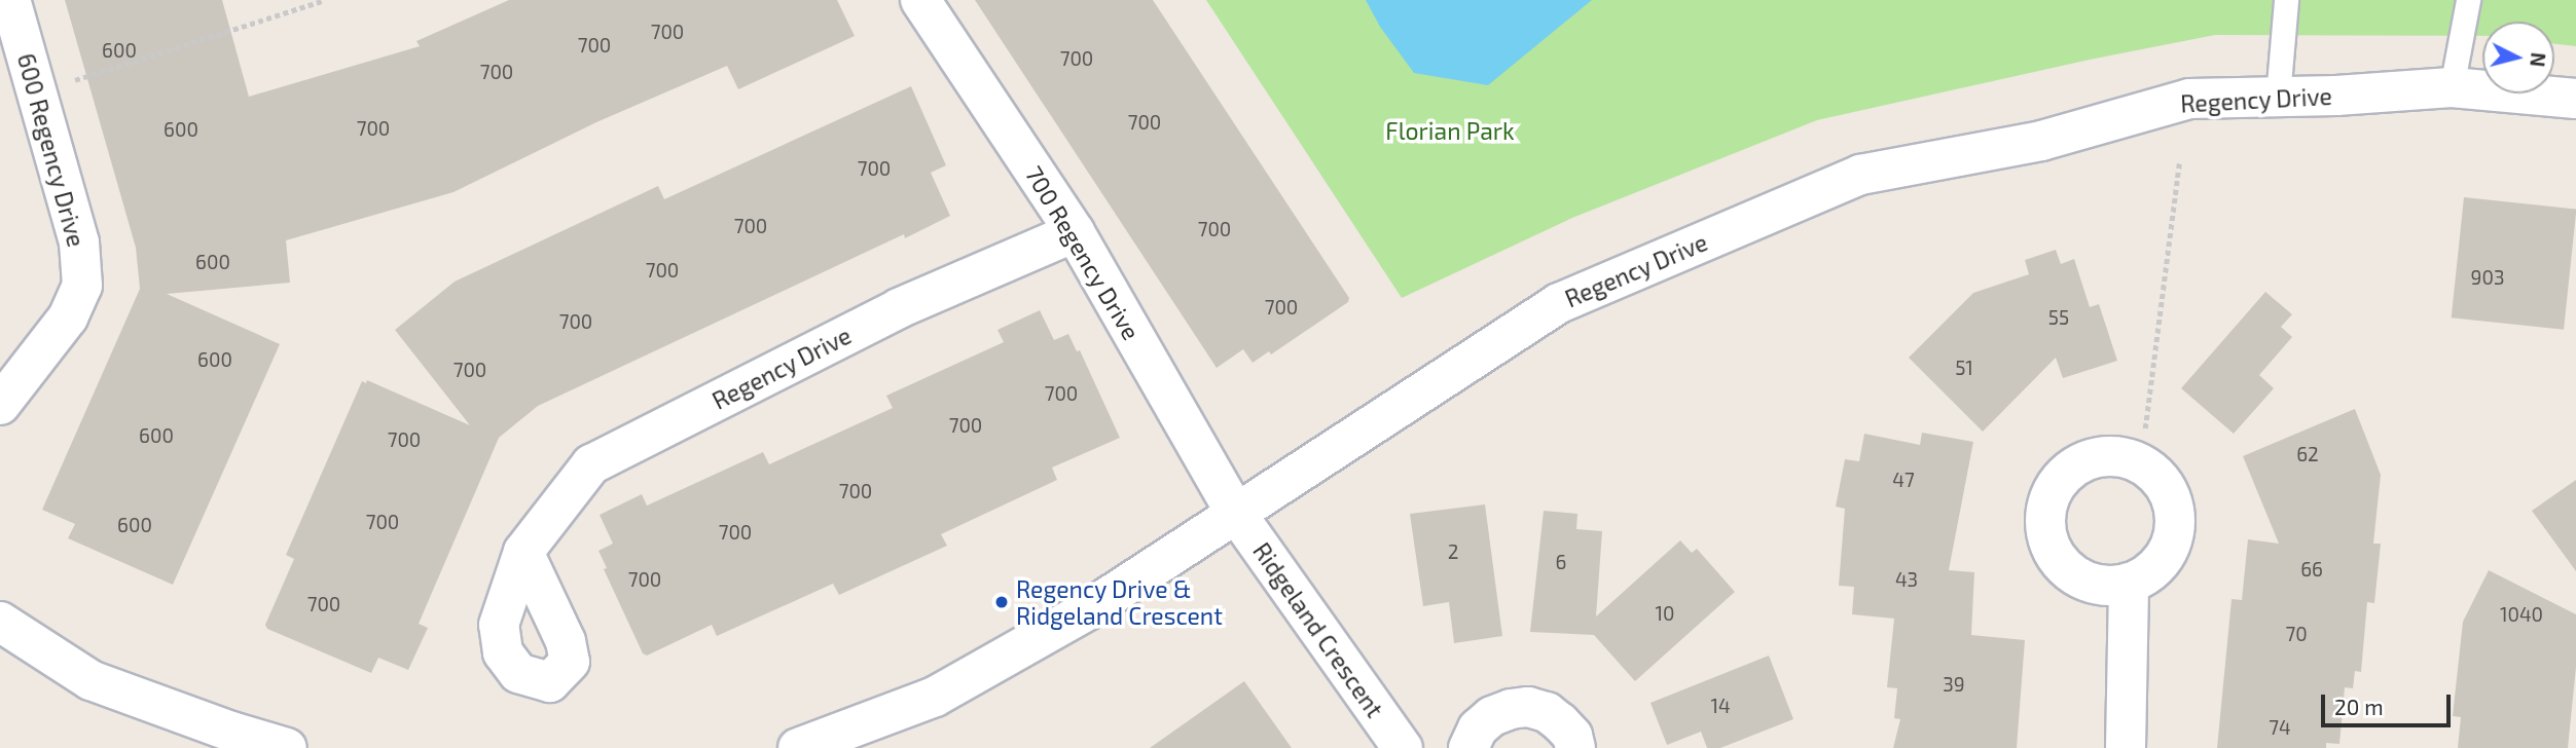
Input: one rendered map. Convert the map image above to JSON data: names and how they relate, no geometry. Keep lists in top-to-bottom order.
{
  "streets": {
    "street": [
      "Regency Drive",
      "600 Regency Drive",
      "700 Regency Drive",
      "Ridgeland Crescent"
    ]
  },
  "crossings": [
    ["Regency Drive", "700 Regency Drive"],
    ["Regency Drive", "Ridgeland Crescent"],
    ["700 Regency Drive", "Ridgeland Crescent"]
  ],
  "parks": ["Florian Park"],
  "places": ["Regency Drive & Ridgeland Crescent"],
  "house_numbers": [
    "700",
    "700",
    "600",
    "700",
    "700",
    "700",
    "700",
    "600",
    "700",
    "700",
    "700",
    "600",
    "700",
    "903",
    "700",
    "55",
    "700",
    "600",
    "51",
    "700",
    "700",
    "700",
    "600",
    "700",
    "62",
    "47",
    "700",
    "700",
    "600",
    "700",
    "2",
    "6",
    "66",
    "700",
    "43",
    "700",
    "10",
    "1040",
    "70",
    "39",
    "14",
    "74"
  ],
  "scale_bar": "20 m",
  "north": "right"
}
